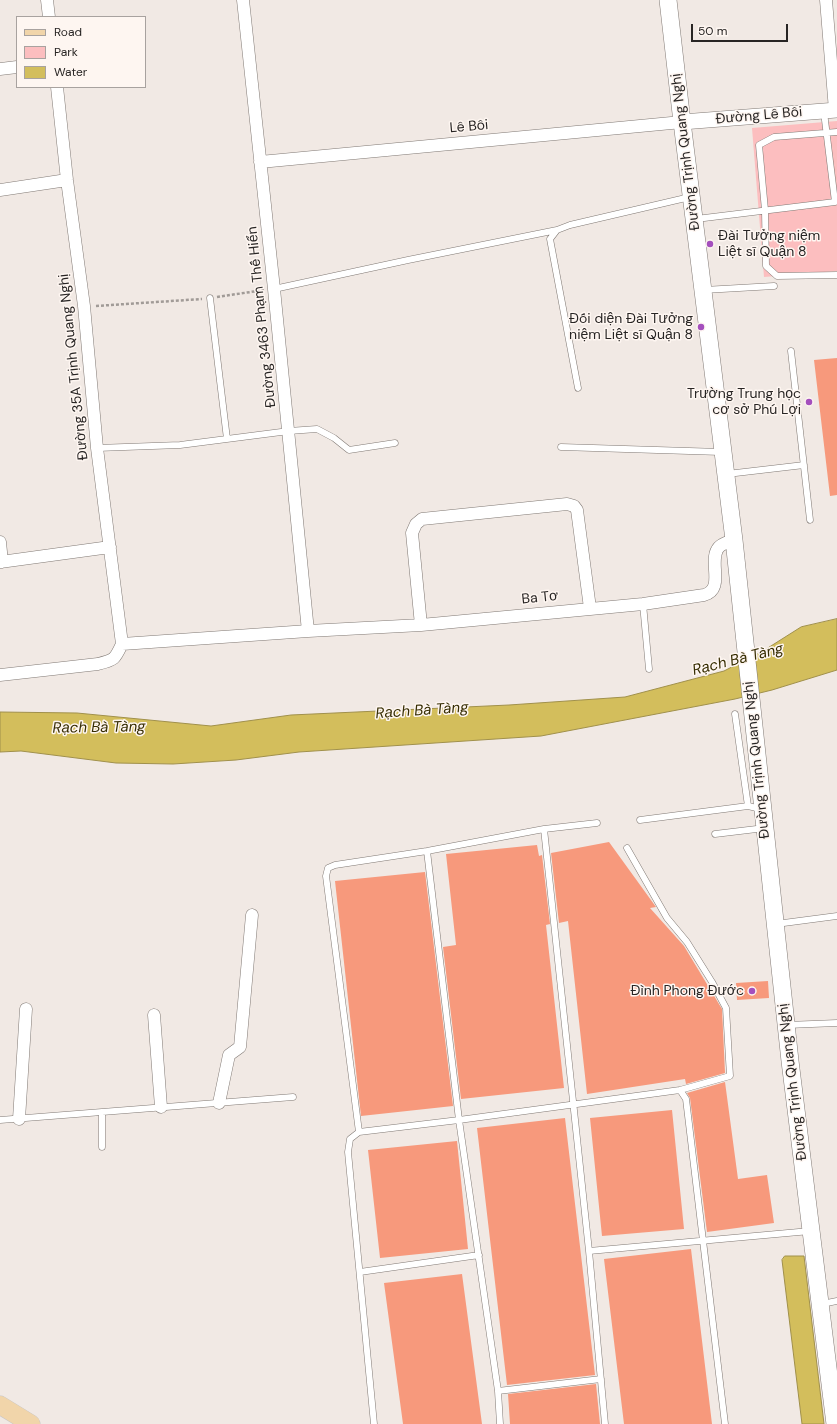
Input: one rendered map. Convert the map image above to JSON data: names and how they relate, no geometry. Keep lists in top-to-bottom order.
{
  "streets": {
    "main road": ["Đường Trịnh Quang Nghị"],
    "street": [
      "Đường Lê Bôi",
      "Lê Bôi",
      "Đường 3463 Phạm Thế Hiển",
      "Đường 35A Trịnh Quang Nghị",
      "Ba Tơ"
    ]
  },
  "crossings": [
    ["Đường Lê Bôi", "Lê Bôi"],
    ["Đường Lê Bôi", "Đường Trịnh Quang Nghị"],
    ["Lê Bôi", "Đường Trịnh Quang Nghị"],
    ["Lê Bôi", "Đường 3463 Phạm Thế Hiển"],
    ["Đường Trịnh Quang Nghị", "Ba Tơ"],
    ["Đường 3463 Phạm Thế Hiển", "Ba Tơ"],
    ["Đường 35A Trịnh Quang Nghị", "Ba Tơ"]
  ],
  "water": ["Rạch Bà Tàng"],
  "places": [
    "Đài Tưởng niệm Liệt sĩ Quận 8",
    "Đối diện Đài Tưởng niệm Liệt sĩ Quận 8",
    "Trường Trung học cơ sở Phú Lợi",
    "Đình Phong Đước"
  ],
  "legend": ["Road", "Park", "Water"],
  "scale_bar": "50 m"
}
